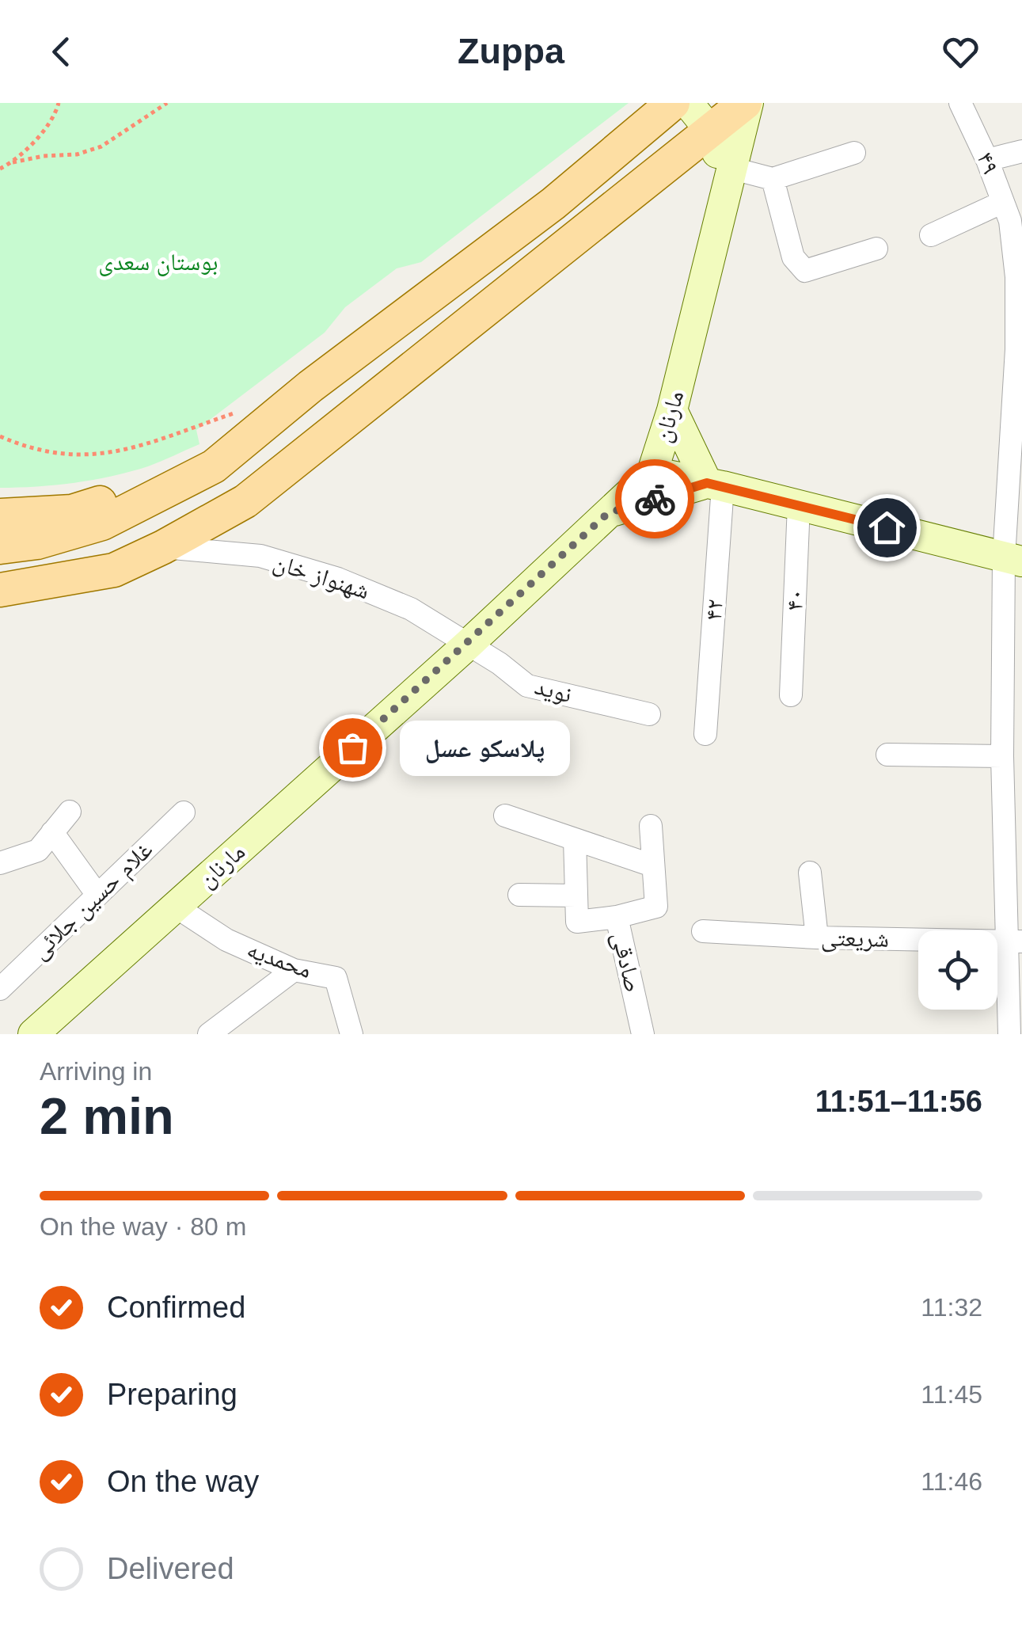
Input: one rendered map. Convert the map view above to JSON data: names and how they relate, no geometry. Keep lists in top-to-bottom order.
{
  "streets": {
    "main road": ["مارنان"],
    "street": [
      "۴۹",
      "شهنواز خان",
      "۴۰",
      "۴۲",
      "نوید",
      "غلام حسین جلائی",
      "شریعتی",
      "محمدیه",
      "صادقی"
    ]
  },
  "crossings": [
    ["۴۹", "شریعتی"],
    ["مارنان", "شهنواز خان"],
    ["مارنان", "نوید"],
    ["مارنان", "محمدیه"],
    ["شهنواز خان", "نوید"]
  ],
  "parks": ["بوستان سعدی"],
  "places": ["پلاسکو عسل"],
  "page": {
    "header": "Zuppa",
    "bubble": "پلاسکو عسل",
    "heading": ["2 min", "Arriving in", "11:51–11:56"],
    "bar": "On the way · 80 m",
    "list": [
      ["Confirmed", "11:32"],
      ["Preparing", "11:45"],
      ["On the way", "11:46"],
      "Delivered"
    ]
  }
}
